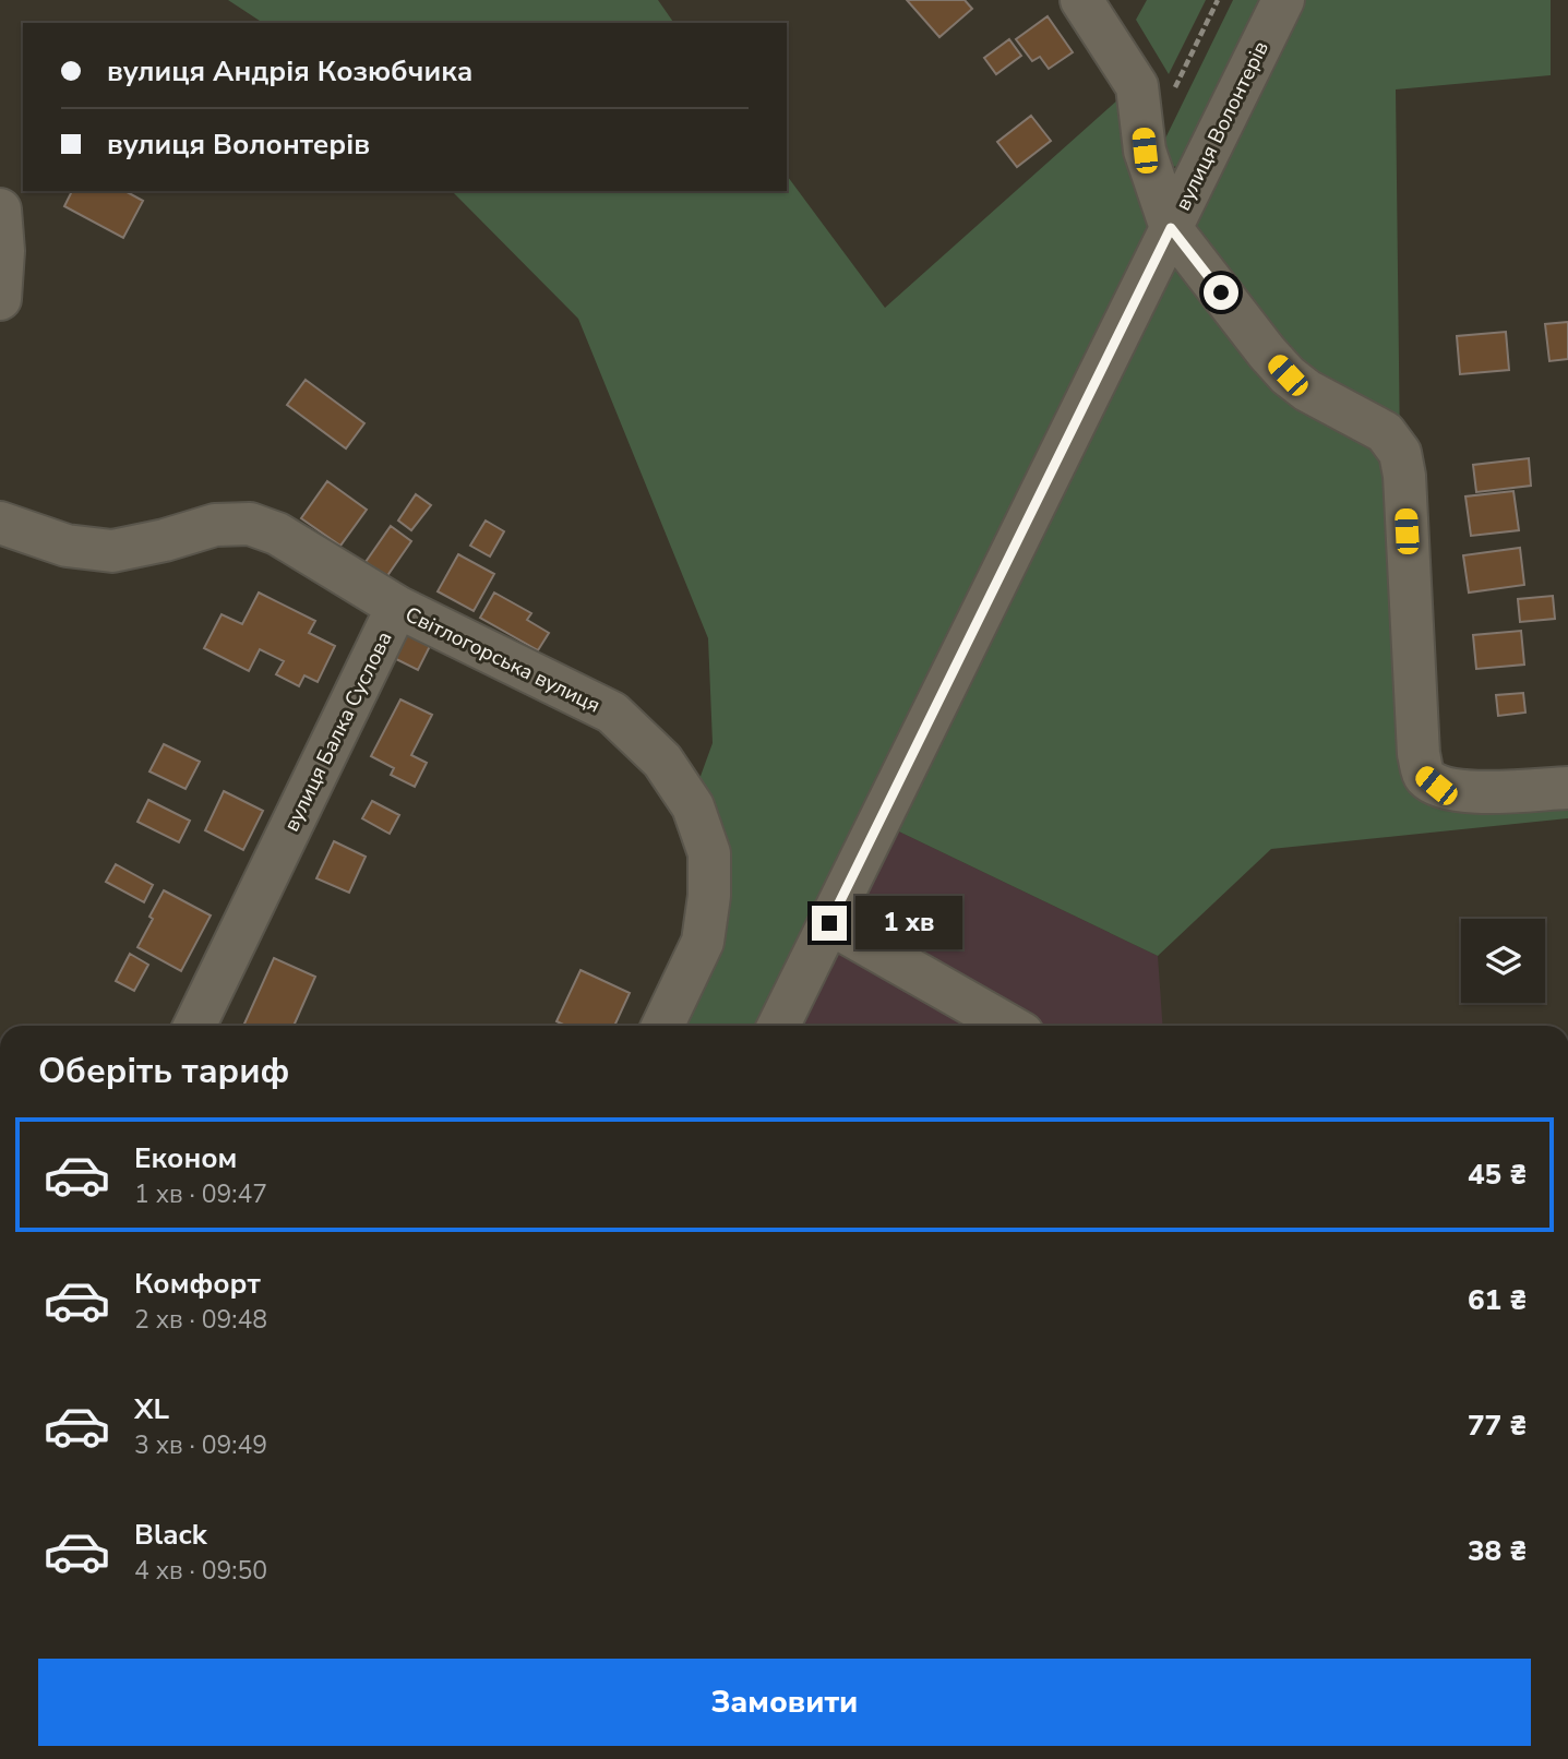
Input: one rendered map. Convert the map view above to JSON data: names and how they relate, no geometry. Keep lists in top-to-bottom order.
{
  "streets": {
    "street": ["вулиця Волонтерів", "Світлогорська вулиця", "вулиця Балка Суслова"]
  },
  "crossings": [
    ["Світлогорська вулиця", "вулиця Балка Суслова"]
  ],
  "page": {
    "banner": ["вулиця Андрія Козюбчика", "вулиця Волонтерів"],
    "bubble": "1 хв",
    "heading": "Оберіть тариф",
    "list": [
      {
        "name": "Економ",
        "note": "1 хв · 09:47",
        "value": "45 ₴"
      },
      {
        "name": "Комфорт",
        "note": "2 хв · 09:48",
        "value": "61 ₴"
      },
      {
        "name": "XL",
        "note": "3 хв · 09:49",
        "value": "77 ₴"
      },
      {
        "name": "Black",
        "note": "4 хв · 09:50",
        "value": "38 ₴"
      }
    ],
    "buttons": "Замовити"
  }
}
